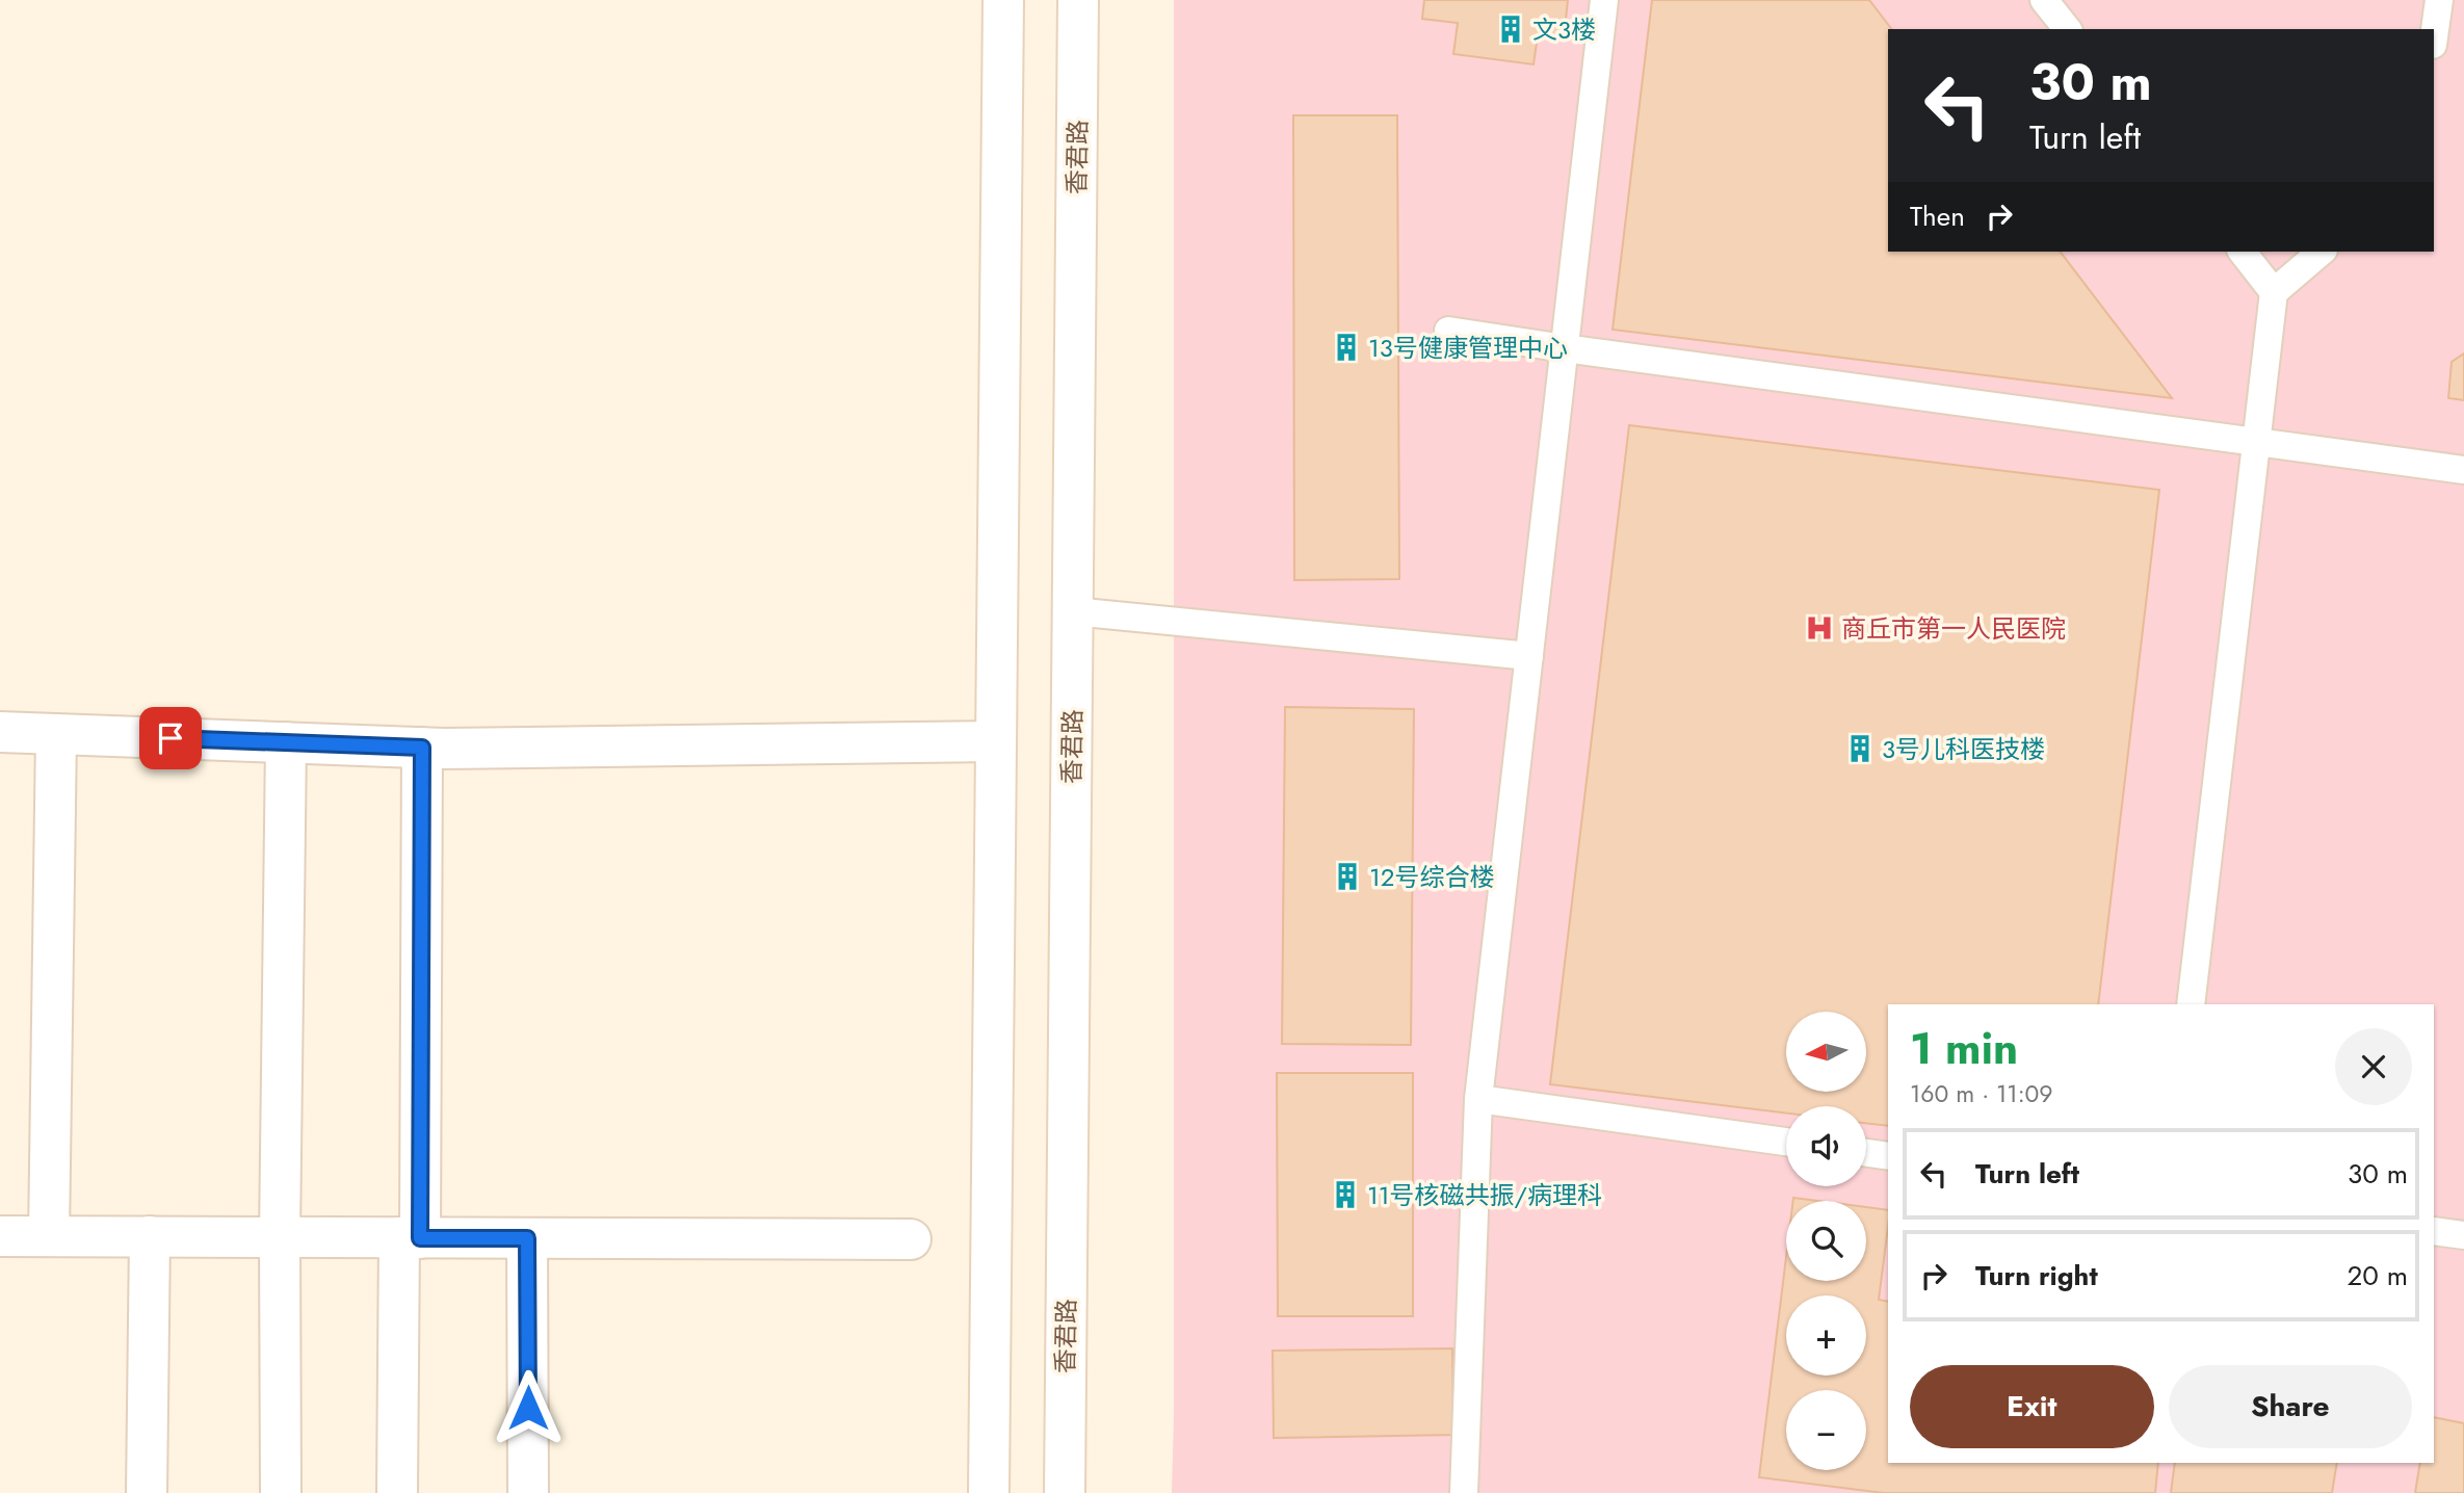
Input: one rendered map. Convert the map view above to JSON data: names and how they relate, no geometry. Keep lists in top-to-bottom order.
{
  "streets": {
    "street": ["香君路"]
  },
  "places": {
    "building": [
      "文3楼",
      "13号健康管理中心",
      "3号儿科医技楼",
      "12号综合楼",
      "11号核磁共振/病理科"
    ],
    "hospital": ["商丘市第一人民医院"]
  },
  "north": "left",
  "page": {
    "turn": ["30 m", "Turn left"],
    "then": "Then",
    "heading": ["1 min", "160 m · 11:09"],
    "map_buttons": ["+", "−"],
    "list": [
      {
        "name": "Turn left",
        "value": "30 m"
      },
      {
        "name": "Turn right",
        "value": "20 m"
      }
    ],
    "buttons": ["Exit", "Share"]
  }
}
